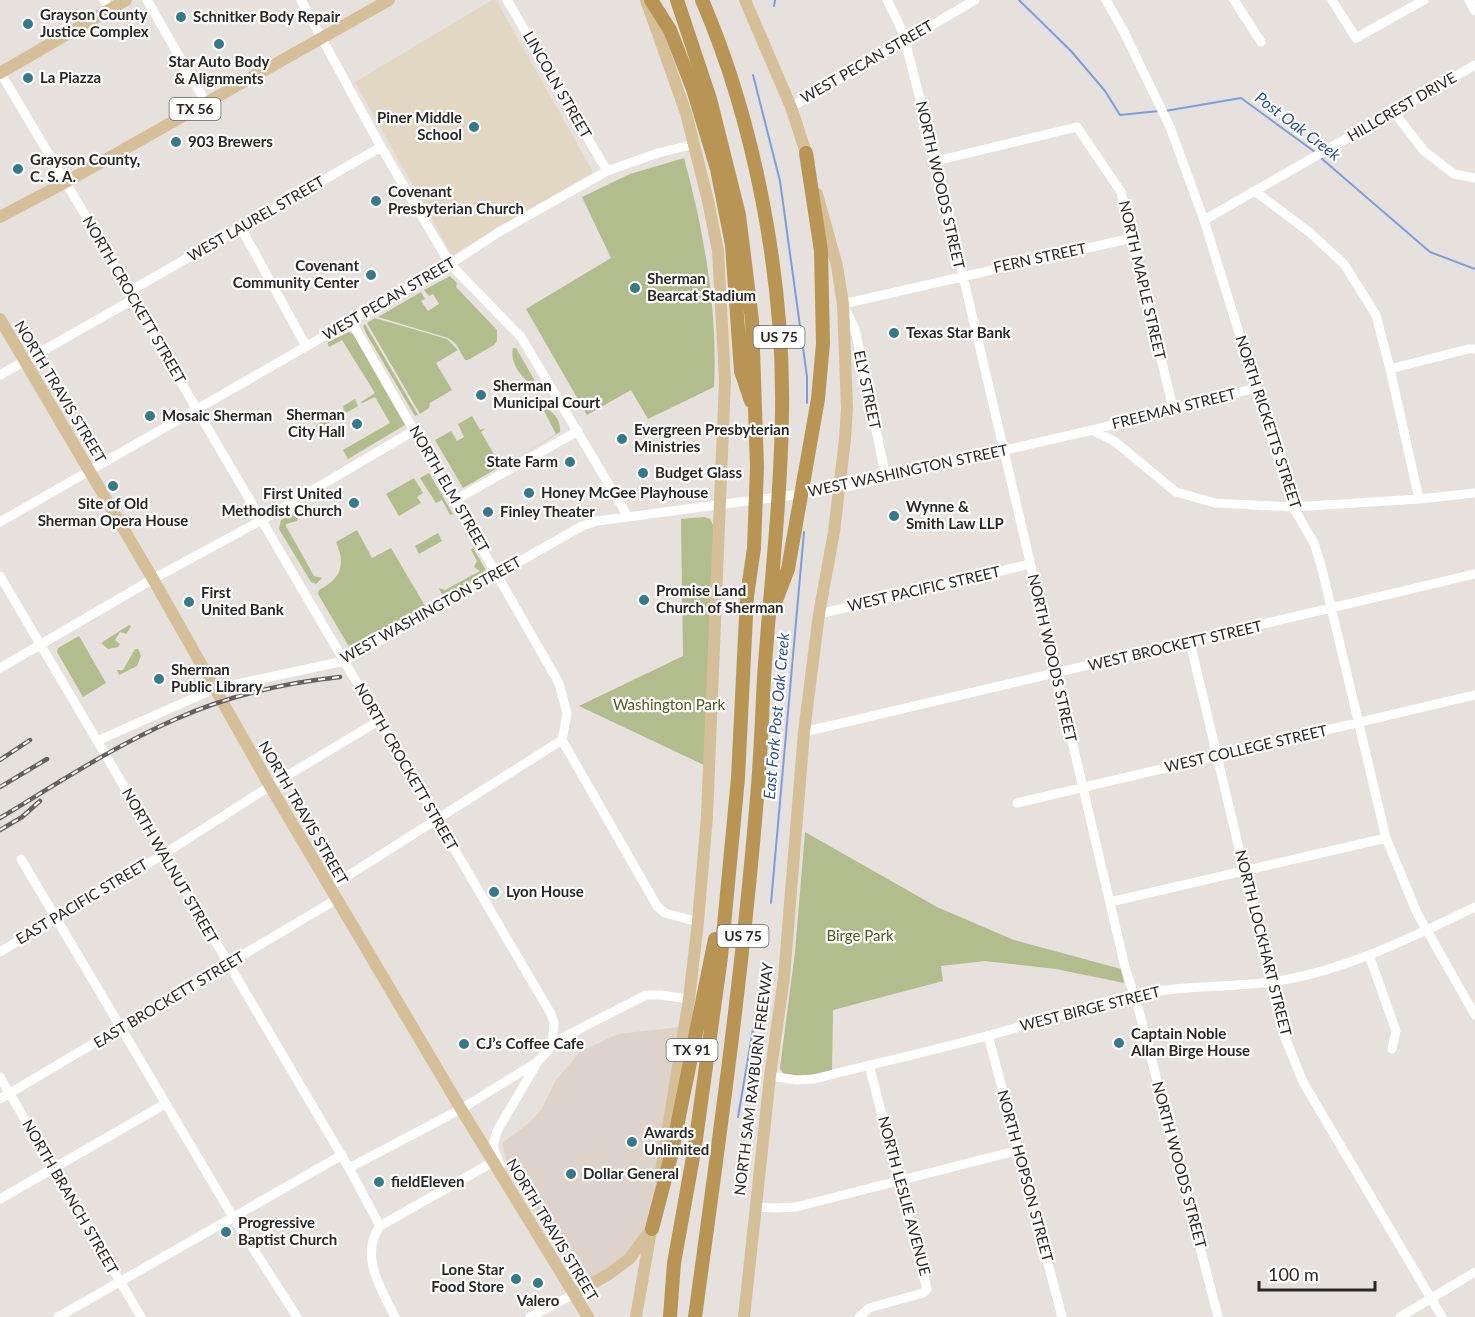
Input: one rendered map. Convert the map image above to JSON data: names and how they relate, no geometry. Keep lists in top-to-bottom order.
{
  "streets": {
    "highway": ["US 75", "TX 91", "NORTH SAM RAYBURN FREEWAY"],
    "main road": ["TX 56", "NORTH TRAVIS STREET"],
    "street": [
      "WEST PECAN STREET",
      "LINCOLN STREET",
      "HILLCREST DRIVE",
      "NORTH WOODS STREET",
      "WEST LAUREL STREET",
      "FERN STREET",
      "NORTH MAPLE STREET",
      "NORTH CROCKETT STREET",
      "ELY STREET",
      "FREEMAN STREET",
      "NORTH RICKETTS STREET",
      "WEST WASHINGTON STREET",
      "NORTH ELM STREET",
      "WEST PACIFIC STREET",
      "WEST BROCKETT STREET",
      "WEST COLLEGE STREET",
      "NORTH WALNUT STREET",
      "EAST PACIFIC STREET",
      "NORTH LOCKHART STREET",
      "EAST BROCKETT STREET",
      "WEST BIRGE STREET",
      "NORTH HOPSON STREET",
      "NORTH LESLIE AVENUE",
      "NORTH BRANCH STREET"
    ]
  },
  "crossings": [
    ["WEST PECAN STREET", "LINCOLN STREET"],
    ["WEST PECAN STREET", "NORTH WOODS STREET"],
    ["WEST PECAN STREET", "NORTH CROCKETT STREET"],
    ["WEST PECAN STREET", "NORTH TRAVIS STREET"],
    ["WEST PECAN STREET", "NORTH ELM STREET"],
    ["WEST PECAN STREET", "NORTH SAM RAYBURN FREEWAY"],
    ["HILLCREST DRIVE", "NORTH RICKETTS STREET"],
    ["TX 56", "NORTH CROCKETT STREET"],
    ["NORTH WOODS STREET", "FERN STREET"],
    ["NORTH WOODS STREET", "NORTH MAPLE STREET"],
    ["NORTH WOODS STREET", "WEST WASHINGTON STREET"],
    ["NORTH WOODS STREET", "WEST PACIFIC STREET"],
    ["NORTH WOODS STREET", "WEST BROCKETT STREET"],
    ["NORTH WOODS STREET", "WEST COLLEGE STREET"],
    ["NORTH WOODS STREET", "WEST BIRGE STREET"],
    ["WEST LAUREL STREET", "NORTH CROCKETT STREET"],
    ["WEST LAUREL STREET", "NORTH TRAVIS STREET"],
    ["FERN STREET", "NORTH MAPLE STREET"],
    ["FERN STREET", "ELY STREET"],
    ["FERN STREET", "NORTH SAM RAYBURN FREEWAY"],
    ["NORTH MAPLE STREET", "FREEMAN STREET"],
    ["NORTH CROCKETT STREET", "WEST WASHINGTON STREET"],
    ["NORTH CROCKETT STREET", "EAST PACIFIC STREET"],
    ["US 75", "TX 91"],
    ["ELY STREET", "WEST WASHINGTON STREET"],
    ["ELY STREET", "NORTH SAM RAYBURN FREEWAY"],
    ["NORTH TRAVIS STREET", "WEST WASHINGTON STREET"],
    ["NORTH TRAVIS STREET", "EAST PACIFIC STREET"],
    ["NORTH TRAVIS STREET", "EAST BROCKETT STREET"],
    ["FREEMAN STREET", "NORTH RICKETTS STREET"],
    ["FREEMAN STREET", "WEST WASHINGTON STREET"],
    ["NORTH RICKETTS STREET", "WEST BROCKETT STREET"],
    ["NORTH RICKETTS STREET", "WEST COLLEGE STREET"],
    ["NORTH RICKETTS STREET", "WEST BIRGE STREET"],
    ["WEST WASHINGTON STREET", "NORTH ELM STREET"],
    ["WEST WASHINGTON STREET", "NORTH WALNUT STREET"],
    ["WEST WASHINGTON STREET", "NORTH SAM RAYBURN FREEWAY"],
    ["WEST PACIFIC STREET", "NORTH SAM RAYBURN FREEWAY"],
    ["WEST BROCKETT STREET", "NORTH LOCKHART STREET"],
    ["WEST BROCKETT STREET", "NORTH SAM RAYBURN FREEWAY"],
    ["WEST COLLEGE STREET", "NORTH LOCKHART STREET"],
    ["NORTH WALNUT STREET", "EAST PACIFIC STREET"],
    ["NORTH WALNUT STREET", "EAST BROCKETT STREET"],
    ["NORTH LOCKHART STREET", "WEST BIRGE STREET"],
    ["EAST BROCKETT STREET", "NORTH BRANCH STREET"],
    ["WEST BIRGE STREET", "NORTH SAM RAYBURN FREEWAY"],
    ["WEST BIRGE STREET", "NORTH HOPSON STREET"],
    ["WEST BIRGE STREET", "NORTH LESLIE AVENUE"]
  ],
  "water": ["Post Oak Creek", "East Fork Post Oak Creek"],
  "parks": ["Washington Park", "Birge Park"],
  "places": [
    "Schnitker Body Repair",
    "Grayson County Justice Complex",
    "Star Auto Body & Alignments",
    "La Piazza",
    "Piner Middle School",
    "903 Brewers",
    "Grayson County, C. S. A.",
    "Covenant Presbyterian Church",
    "Covenant Community Center",
    "Sherman Bearcat Stadium",
    "Texas Star Bank",
    "Sherman Municipal Court",
    "Mosaic Sherman",
    "Sherman City Hall",
    "Evergreen Presbyterian Ministries",
    "State Farm",
    "Budget Glass",
    "Site of Old Sherman Opera House",
    "Honey McGee Playhouse",
    "First United Methodist Church",
    "Finley Theater",
    "Wynne & Smith Law LLP",
    "Promise Land Church of Sherman",
    "First United Bank",
    "Sherman Public Library",
    "Lyon House",
    "Captain Noble Allan Birge House",
    "CJ’s Coffee Cafe",
    "Awards Unlimited",
    "Dollar General",
    "fieldEleven",
    "Progressive Baptist Church",
    "Lone Star Food Store",
    "Valero"
  ],
  "scale_bar": "100 m"
}
